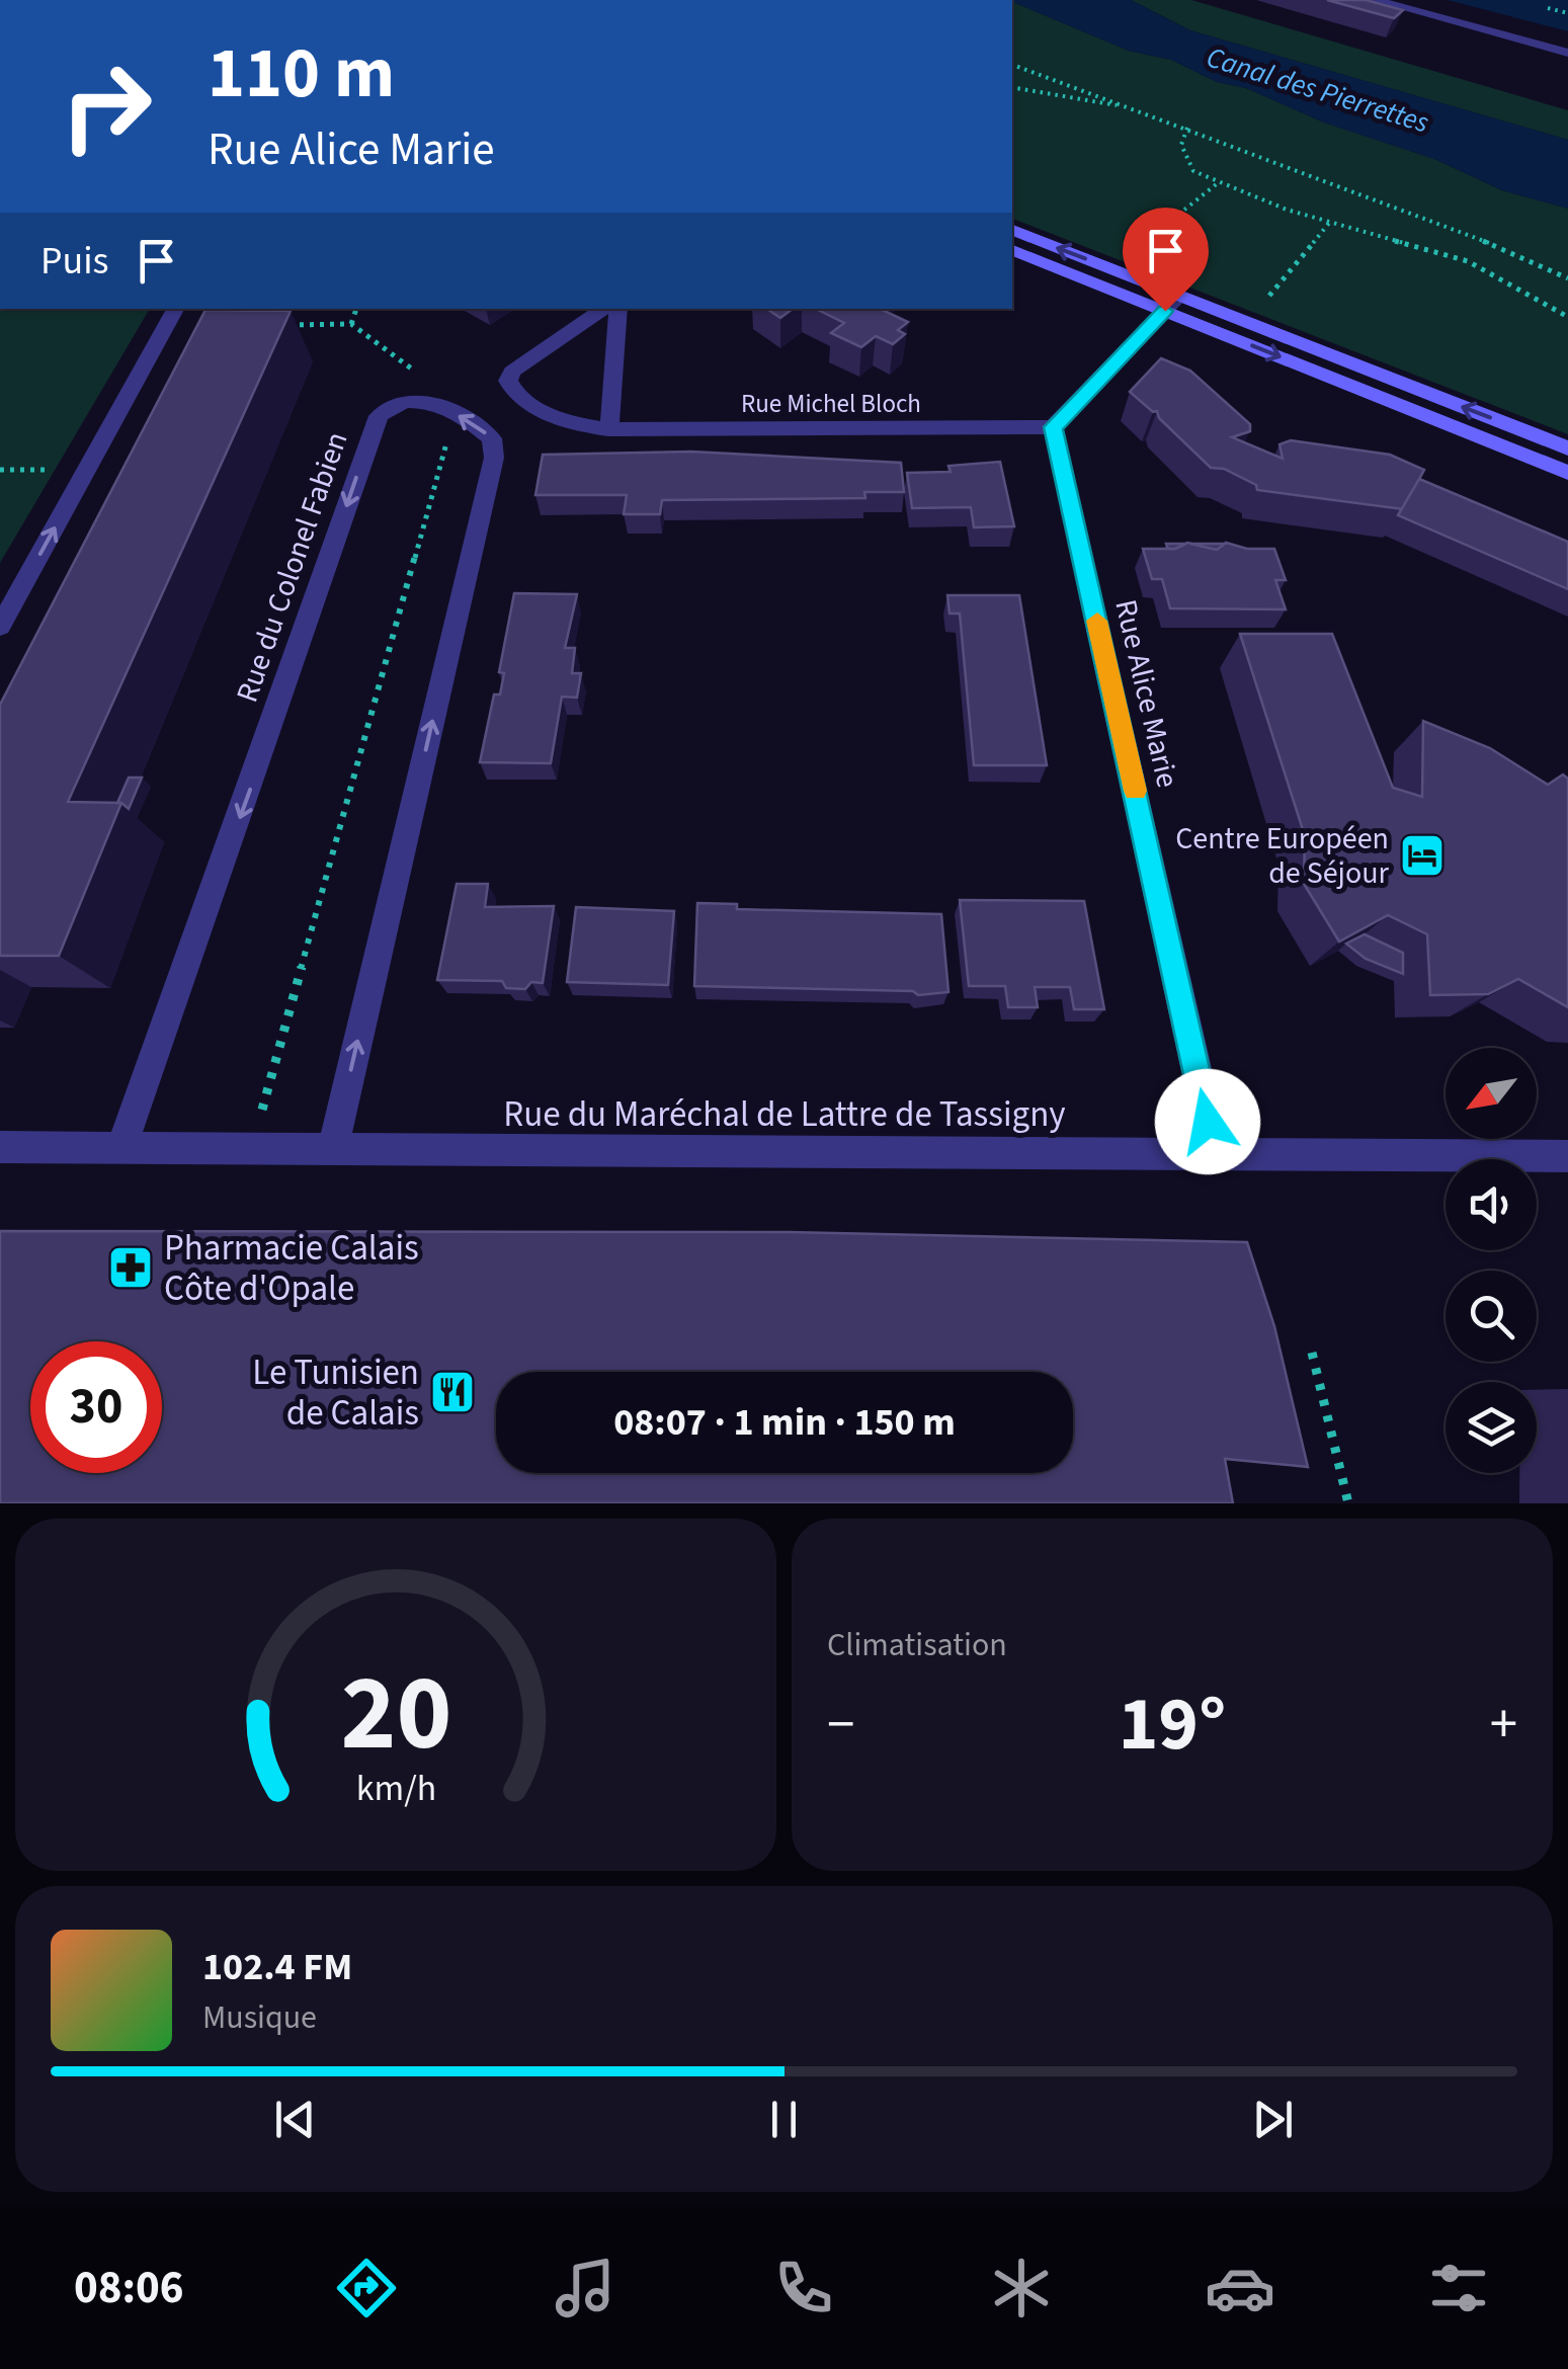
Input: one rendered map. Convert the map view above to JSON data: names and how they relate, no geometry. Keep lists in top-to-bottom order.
{
  "streets": {
    "street": [
      "Rue Michel Bloch",
      "Rue du Colonel Fabien",
      "Rue Alice Marie",
      "Rue du Maréchal de Lattre de Tassigny"
    ]
  },
  "crossings": [
    ["Rue Michel Bloch", "Rue Alice Marie"],
    ["Rue du Colonel Fabien", "Rue du Maréchal de Lattre de Tassigny"],
    ["Rue Alice Marie", "Rue du Maréchal de Lattre de Tassigny"]
  ],
  "water": ["Canal des Pierrettes"],
  "places": {
    "hotel": ["Centre Européen de Séjour"],
    "pharmacy": ["Pharmacie Calais Côte d'Opale"],
    "restaurant": ["Le Tunisien de Calais"]
  },
  "north": "bottom left",
  "page": {
    "turn": ["110 m", "Rue Alice Marie"],
    "then": "Puis",
    "limit": "30",
    "trip": "08:07 · 1 min · 150 m",
    "tile": "Climatisation",
    "heat": ["−", "19°", "+"],
    "song": ["102.4 FM", "Musique"],
    "tabs": "08:06",
    "gauge": ["20", "km/h"]
  }
}
